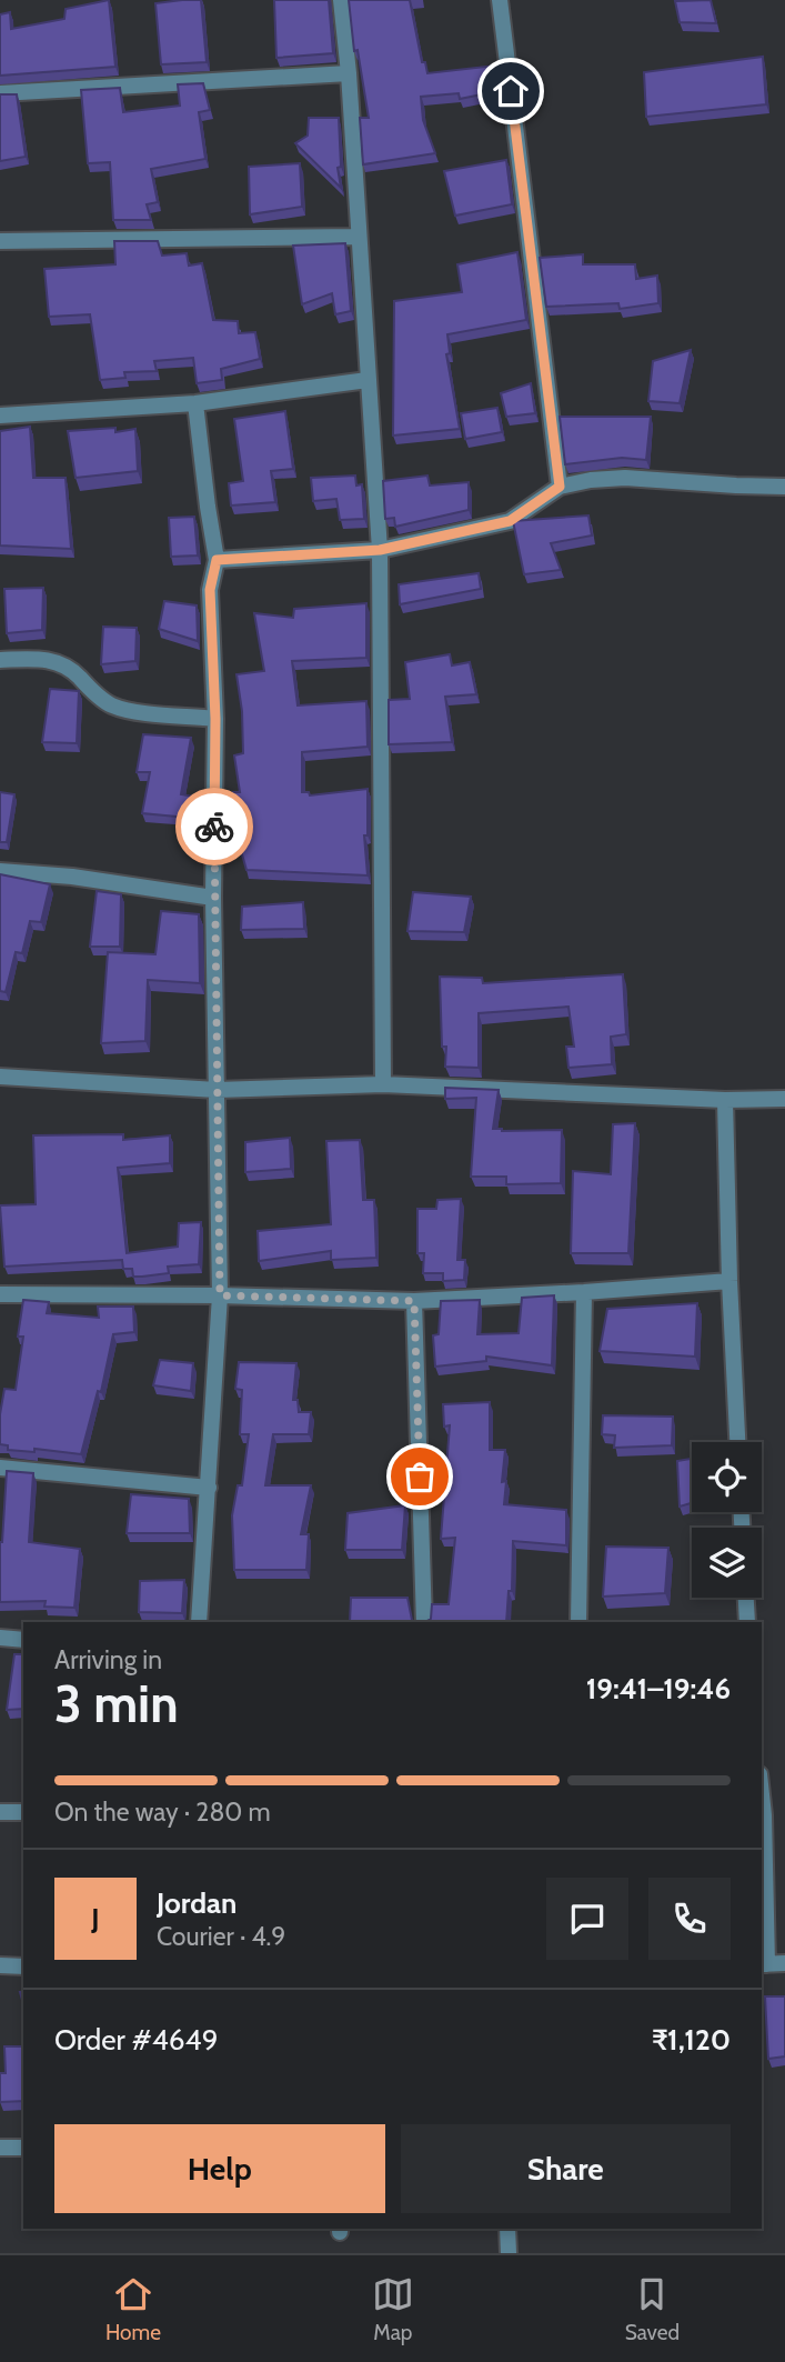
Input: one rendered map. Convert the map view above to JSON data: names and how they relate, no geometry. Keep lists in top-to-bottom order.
{
  "page": {
    "heading": ["3 min", "Arriving in", "19:41–19:46"],
    "panel": [
      "Jordan",
      "Courier · 4.9",
      "Order #4649",
      "₹1,120"
    ],
    "bar": "On the way · 280 m",
    "round": "J",
    "buttons": ["Help", "Share"],
    "tabs": ["Home", "Map", "Saved"]
  }
}
